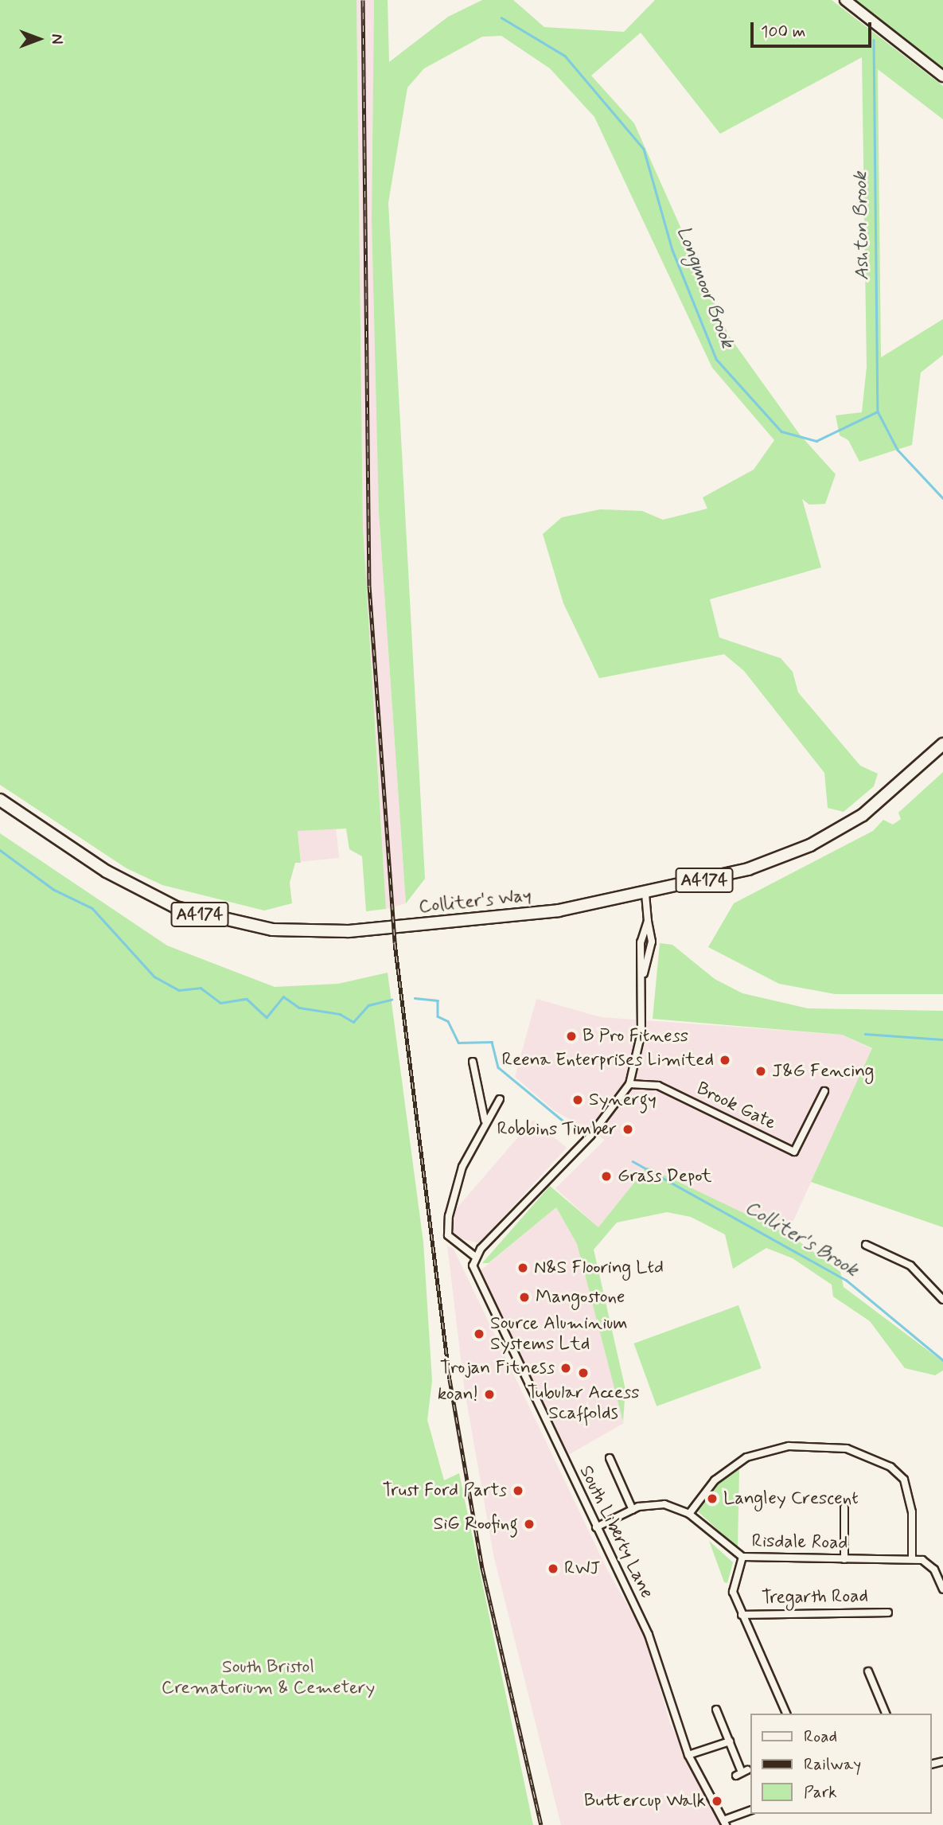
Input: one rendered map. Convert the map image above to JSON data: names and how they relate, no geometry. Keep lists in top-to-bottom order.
{
  "streets": {
    "highway": ["A4174", "Colliter's Way"],
    "street": [
      "Brook Gate",
      "South Liberty Lane",
      "Risdale Road",
      "Tregarth Road"
    ]
  },
  "crossings": [
    ["South Liberty Lane", "Risdale Road"],
    ["Risdale Road", "Tregarth Road"]
  ],
  "water": ["Ashton Brook", "Longmoor Brook", "Colliter's Brook"],
  "parks": ["South Bristol Crematorium & Cemetery"],
  "places": [
    "B Pro Fitness",
    "Reena Enterprises Limited",
    "J&G Fencing",
    "Synergy",
    "Robbins Timber",
    "Grass Depot",
    "N&S Flooring Ltd",
    "Mangostone",
    "Source Aluminium Systems Ltd",
    "Trojan Fitness",
    "Tubular Access Scaffolds",
    "koan!",
    "Trust Ford Parts",
    "Langley Crescent",
    "SiG Roofing",
    "RWJ",
    "Buttercup Walk"
  ],
  "legend": ["Road", "Railway", "Park"],
  "scale_bar": "100 m",
  "north": "right"
}
